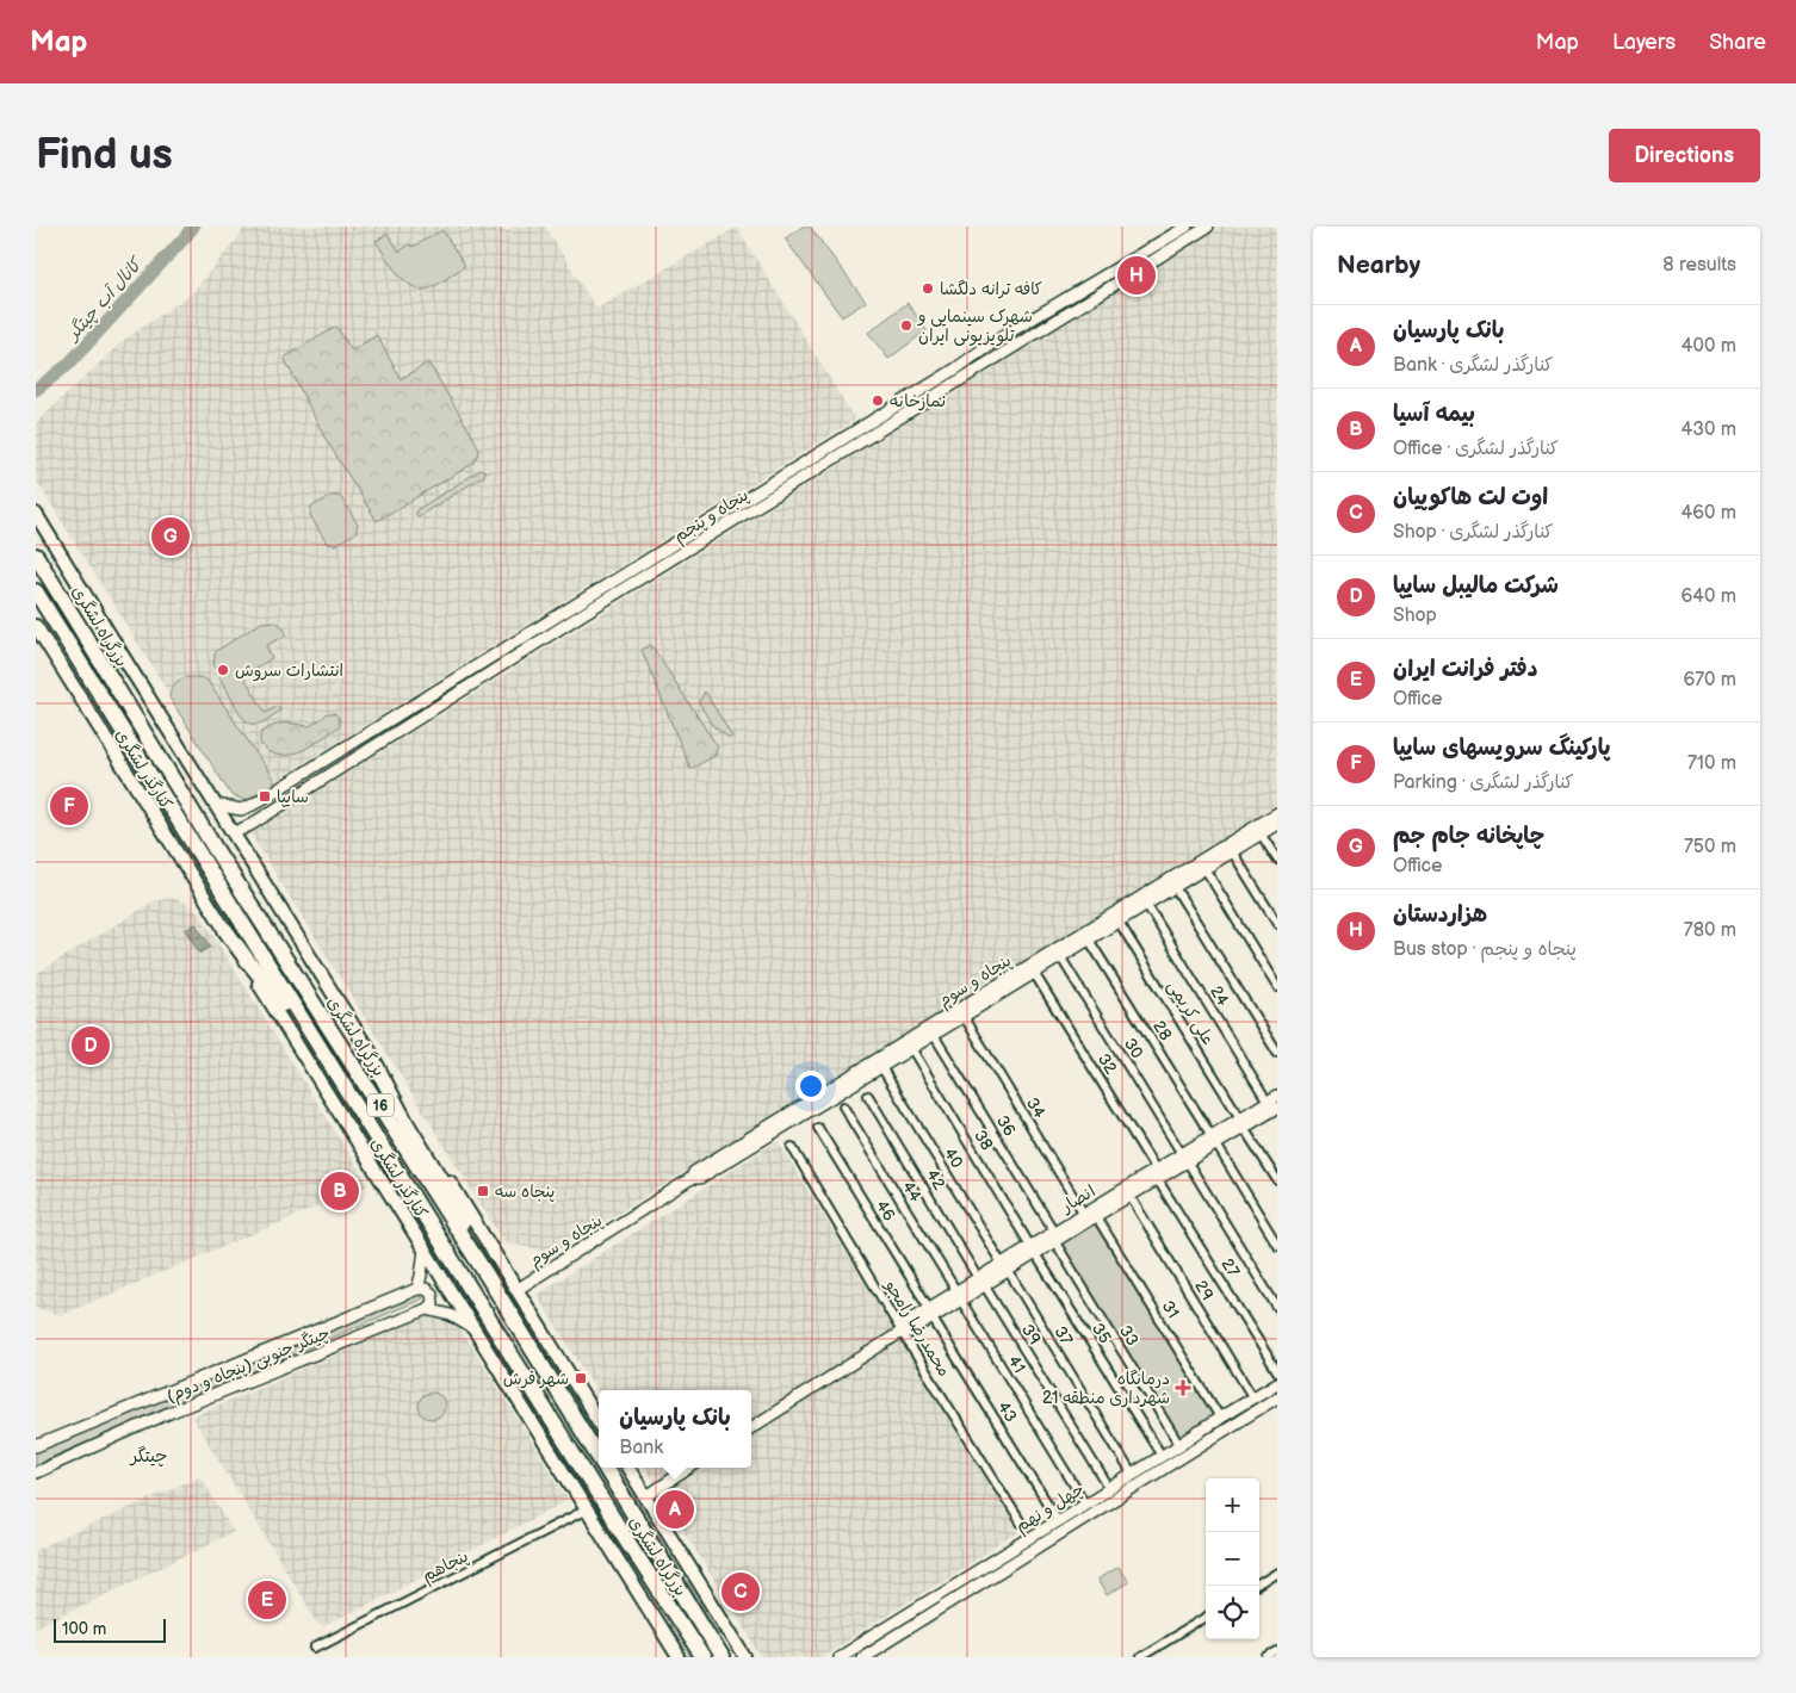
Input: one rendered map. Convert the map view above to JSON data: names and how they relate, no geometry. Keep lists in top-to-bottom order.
{
  "streets": {
    "highway": ["بزرگراه لشگری", "16"],
    "main road": ["کنارگذر لشگری"],
    "street": [
      "پنجاه و پنجم",
      "پنجاه و سوم",
      "24",
      "علی کریمی",
      "28",
      "30",
      "32",
      "34",
      "36",
      "38",
      "40",
      "42",
      "44",
      "انصار",
      "46",
      "27",
      "29",
      "31",
      "محمدرضا رامجو",
      "35",
      "39",
      "37",
      "33",
      "چیتگر جنوبی (پنجاه و دوم)",
      "41",
      "43",
      "چهل و نهم",
      "پنجاهم"
    ]
  },
  "crossings": [
    ["کنارگذر لشگری", "پنجاهم"],
    ["پنجاه و سوم", "24"],
    ["پنجاه و سوم", "علی کریمی"],
    ["پنجاه و سوم", "28"],
    ["پنجاه و سوم", "30"],
    ["پنجاه و سوم", "32"],
    ["پنجاه و سوم", "34"],
    ["پنجاه و سوم", "36"],
    ["پنجاه و سوم", "38"],
    ["پنجاه و سوم", "40"],
    ["24", "انصار"],
    ["علی کریمی", "انصار"],
    ["28", "انصار"],
    ["30", "انصار"],
    ["32", "انصار"],
    ["32", "27"],
    ["34", "انصار"],
    ["34", "31"],
    ["36", "انصار"],
    ["36", "33"],
    ["38", "انصار"],
    ["38", "35"],
    ["40", "انصار"],
    ["40", "37"],
    ["42", "انصار"],
    ["42", "39"],
    ["44", "انصار"],
    ["44", "41"],
    ["انصار", "46"],
    ["انصار", "27"],
    ["انصار", "29"],
    ["انصار", "31"],
    ["انصار", "محمدرضا رامجو"],
    ["انصار", "35"],
    ["انصار", "39"],
    ["انصار", "37"],
    ["انصار", "33"],
    ["انصار", "41"],
    ["انصار", "43"],
    ["46", "43"],
    ["29", "چهل و نهم"],
    ["31", "چهل و نهم"],
    ["35", "چهل و نهم"],
    ["39", "چهل و نهم"],
    ["37", "چهل و نهم"],
    ["33", "چهل و نهم"],
    ["41", "چهل و نهم"],
    ["43", "چهل و نهم"]
  ],
  "districts": ["چیتگر"],
  "water": ["کانال آب چیتگر"],
  "places": {
    "other": [
      "کافه ترانه دلگشا",
      "شهرک سینمایی و تلویزیونی ایران",
      "نمازخانه",
      "انتشارات سروش"
    ],
    "transit": ["سایپا", "پنجاه سه", "شهر فرش"],
    "health": ["درمانگاه شهرداری منطقه 21"]
  },
  "scale_bar": "100 m",
  "page": {
    "header": "Map",
    "nav": ["Map", "Layers", "Share"],
    "buttons": "Directions",
    "title": "Find us",
    "heading": ["Nearby", "8 results"],
    "pins": [
      "H",
      "G",
      "F",
      "D",
      "B",
      "A",
      "C",
      "E"
    ],
    "list": [
      {
        "mark": "A",
        "name": "بانک پارسیان",
        "note": "Bank · کنارگذر لشگری",
        "value": "400 m"
      },
      {
        "mark": "B",
        "name": "بیمه آسیا",
        "note": "Office · کنارگذر لشگری",
        "value": "430 m"
      },
      {
        "mark": "C",
        "name": "اوت لت هاکوپیان",
        "note": "Shop · کنارگذر لشگری",
        "value": "460 m"
      },
      {
        "mark": "D",
        "name": "شرکت مالیبل سایپا",
        "note": "Shop",
        "value": "640 m"
      },
      {
        "mark": "E",
        "name": "دفتر فرانت ایران",
        "note": "Office",
        "value": "670 m"
      },
      {
        "mark": "F",
        "name": "پارکینگ سرویسهای سایپا",
        "note": "Parking · کنارگذر لشگری",
        "value": "710 m"
      },
      {
        "mark": "G",
        "name": "چاپخانه جام جم",
        "note": "Office",
        "value": "750 m"
      },
      {
        "mark": "H",
        "name": "هزاردستان",
        "note": "Bus stop · پنجاه و پنجم",
        "value": "780 m"
      }
    ],
    "popup": ["بانک پارسیان", "Bank"],
    "map_buttons": ["+", "−"],
    "scale": "100 m"
  }
}
